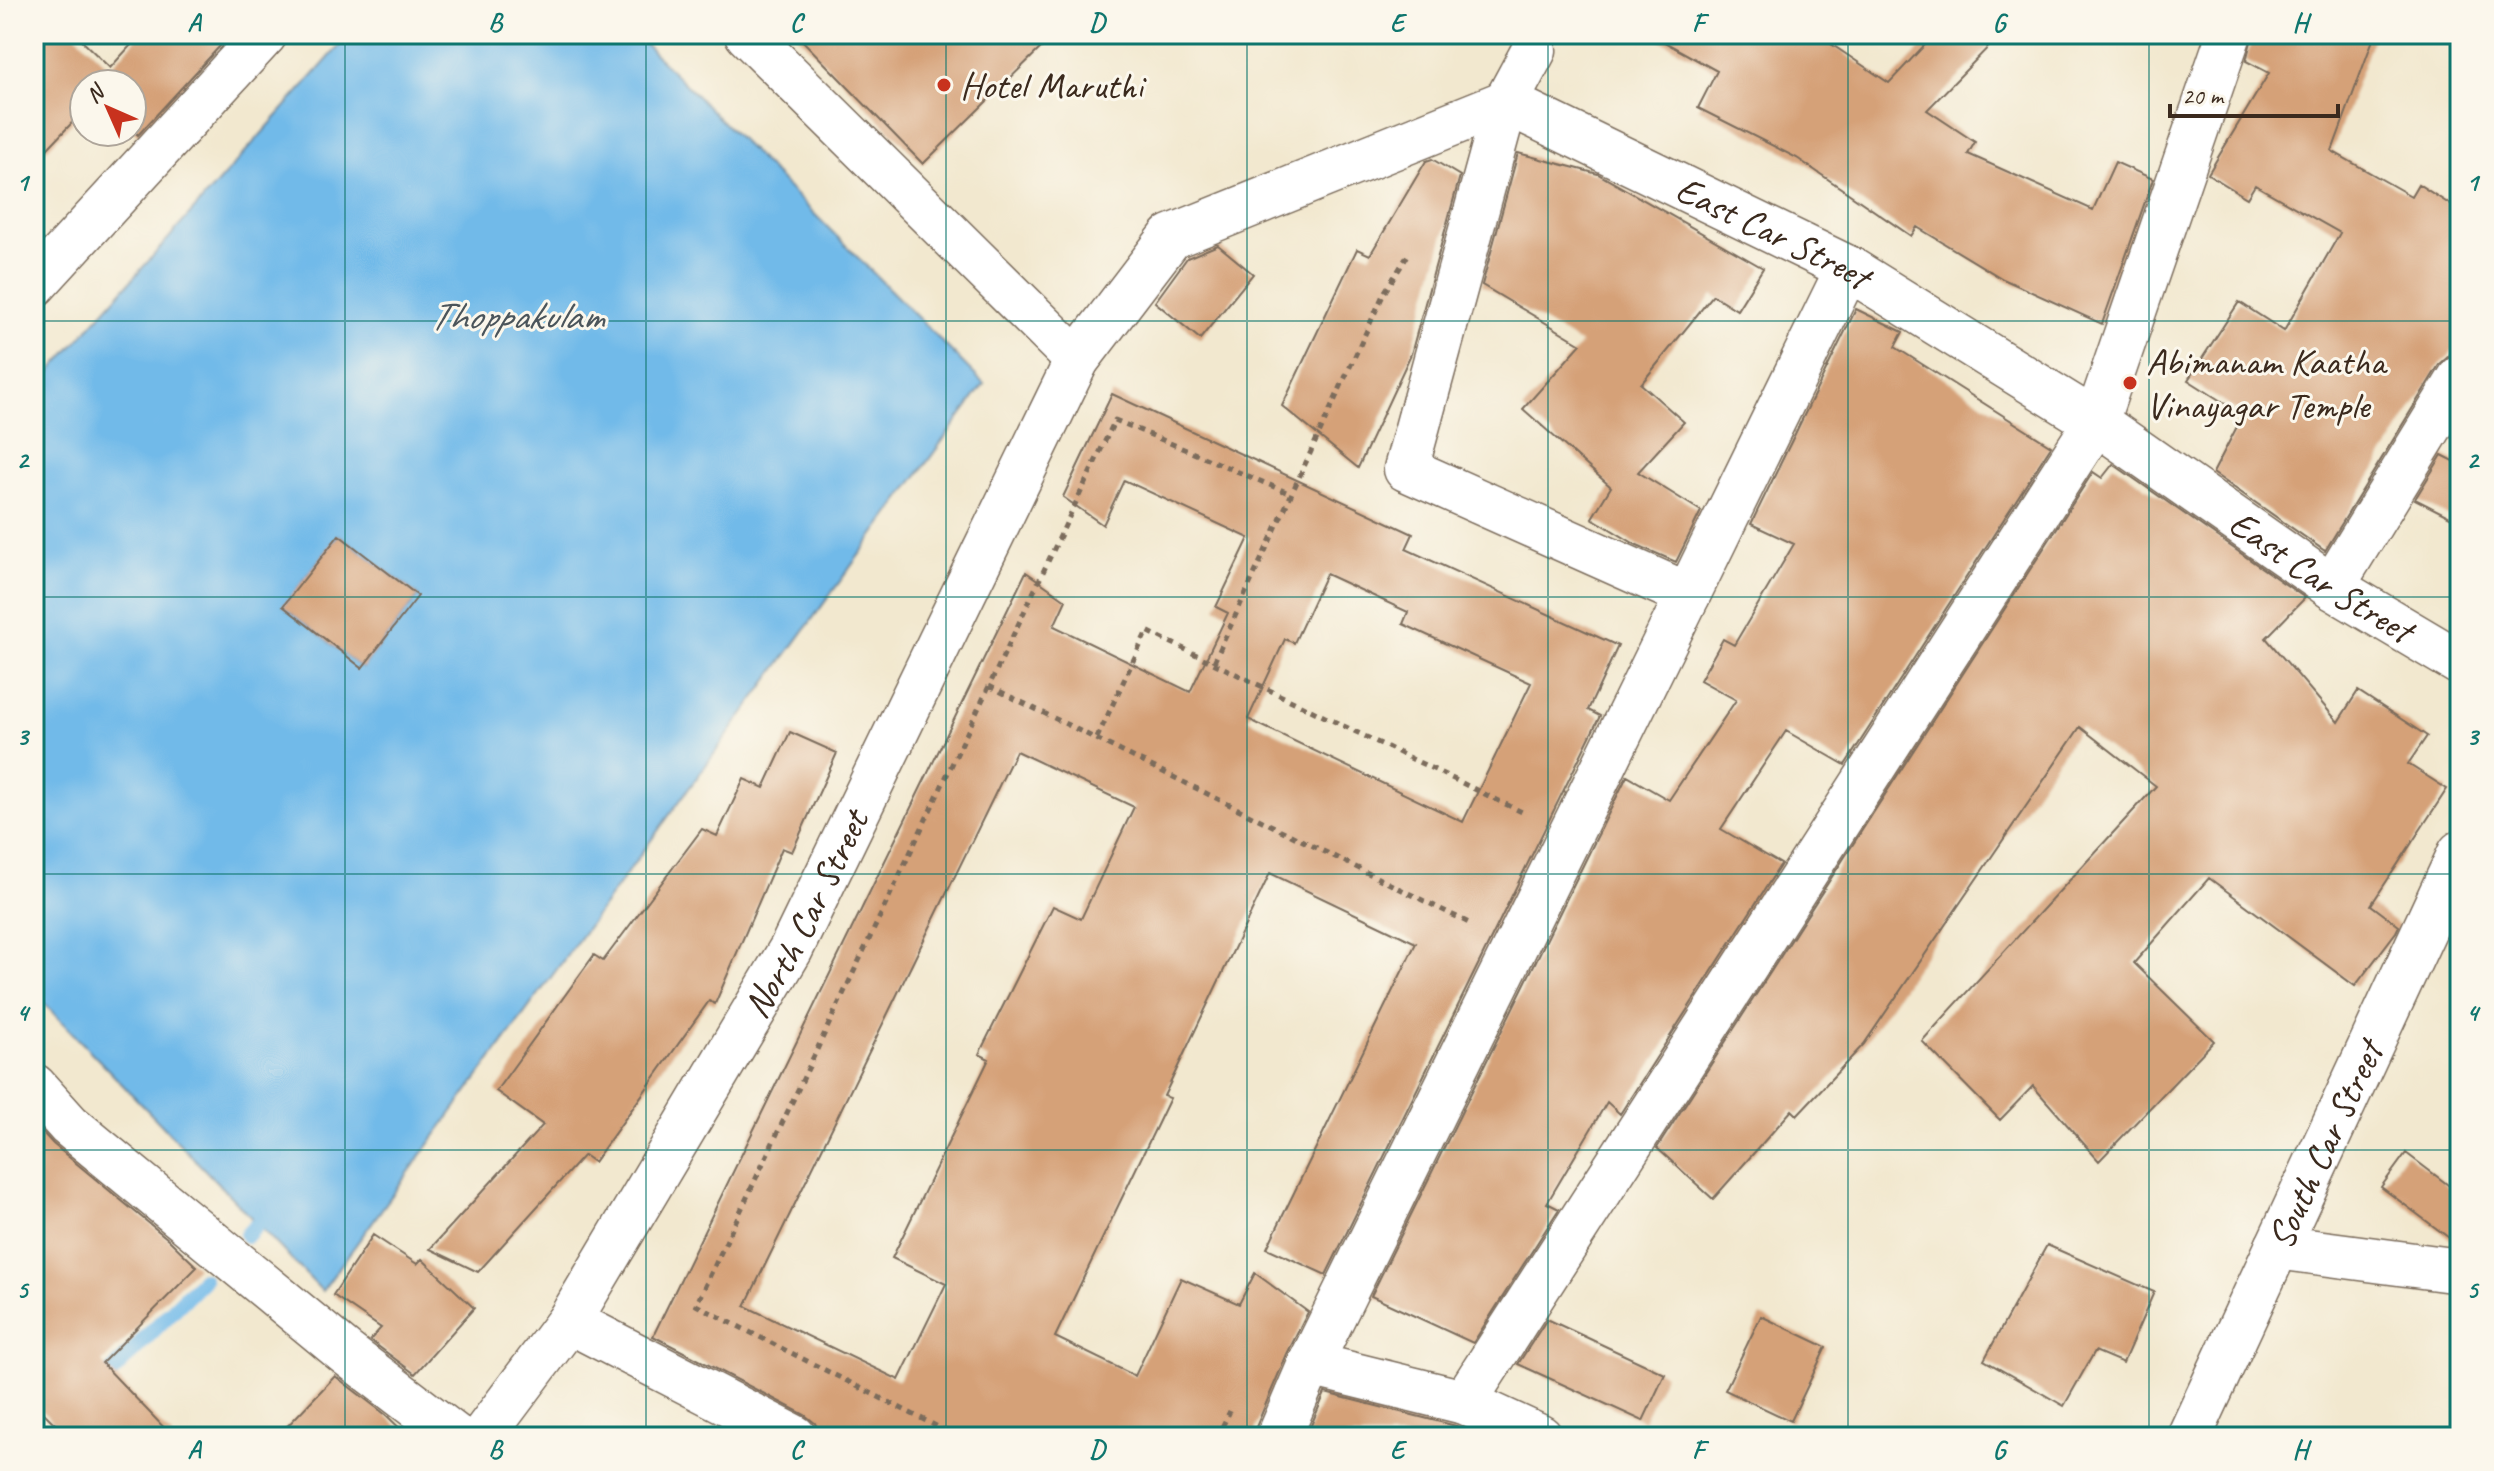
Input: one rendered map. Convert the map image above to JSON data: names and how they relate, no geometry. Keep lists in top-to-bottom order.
{
  "streets": {
    "street": ["East Car Street", "North Car Street", "South Car Street"]
  },
  "water": ["Thoppakulam"],
  "places": ["Hotel Maruthi", "Abimanam Kaatha Vinayagar Temple"],
  "scale_bar": "20 m",
  "north": "top left",
  "grid": {
    "columns": [
      "A",
      "B",
      "C",
      "D",
      "E",
      "F",
      "G",
      "H"
    ],
    "rows": [
      "1",
      "2",
      "3",
      "4",
      "5"
    ]
  }
}
